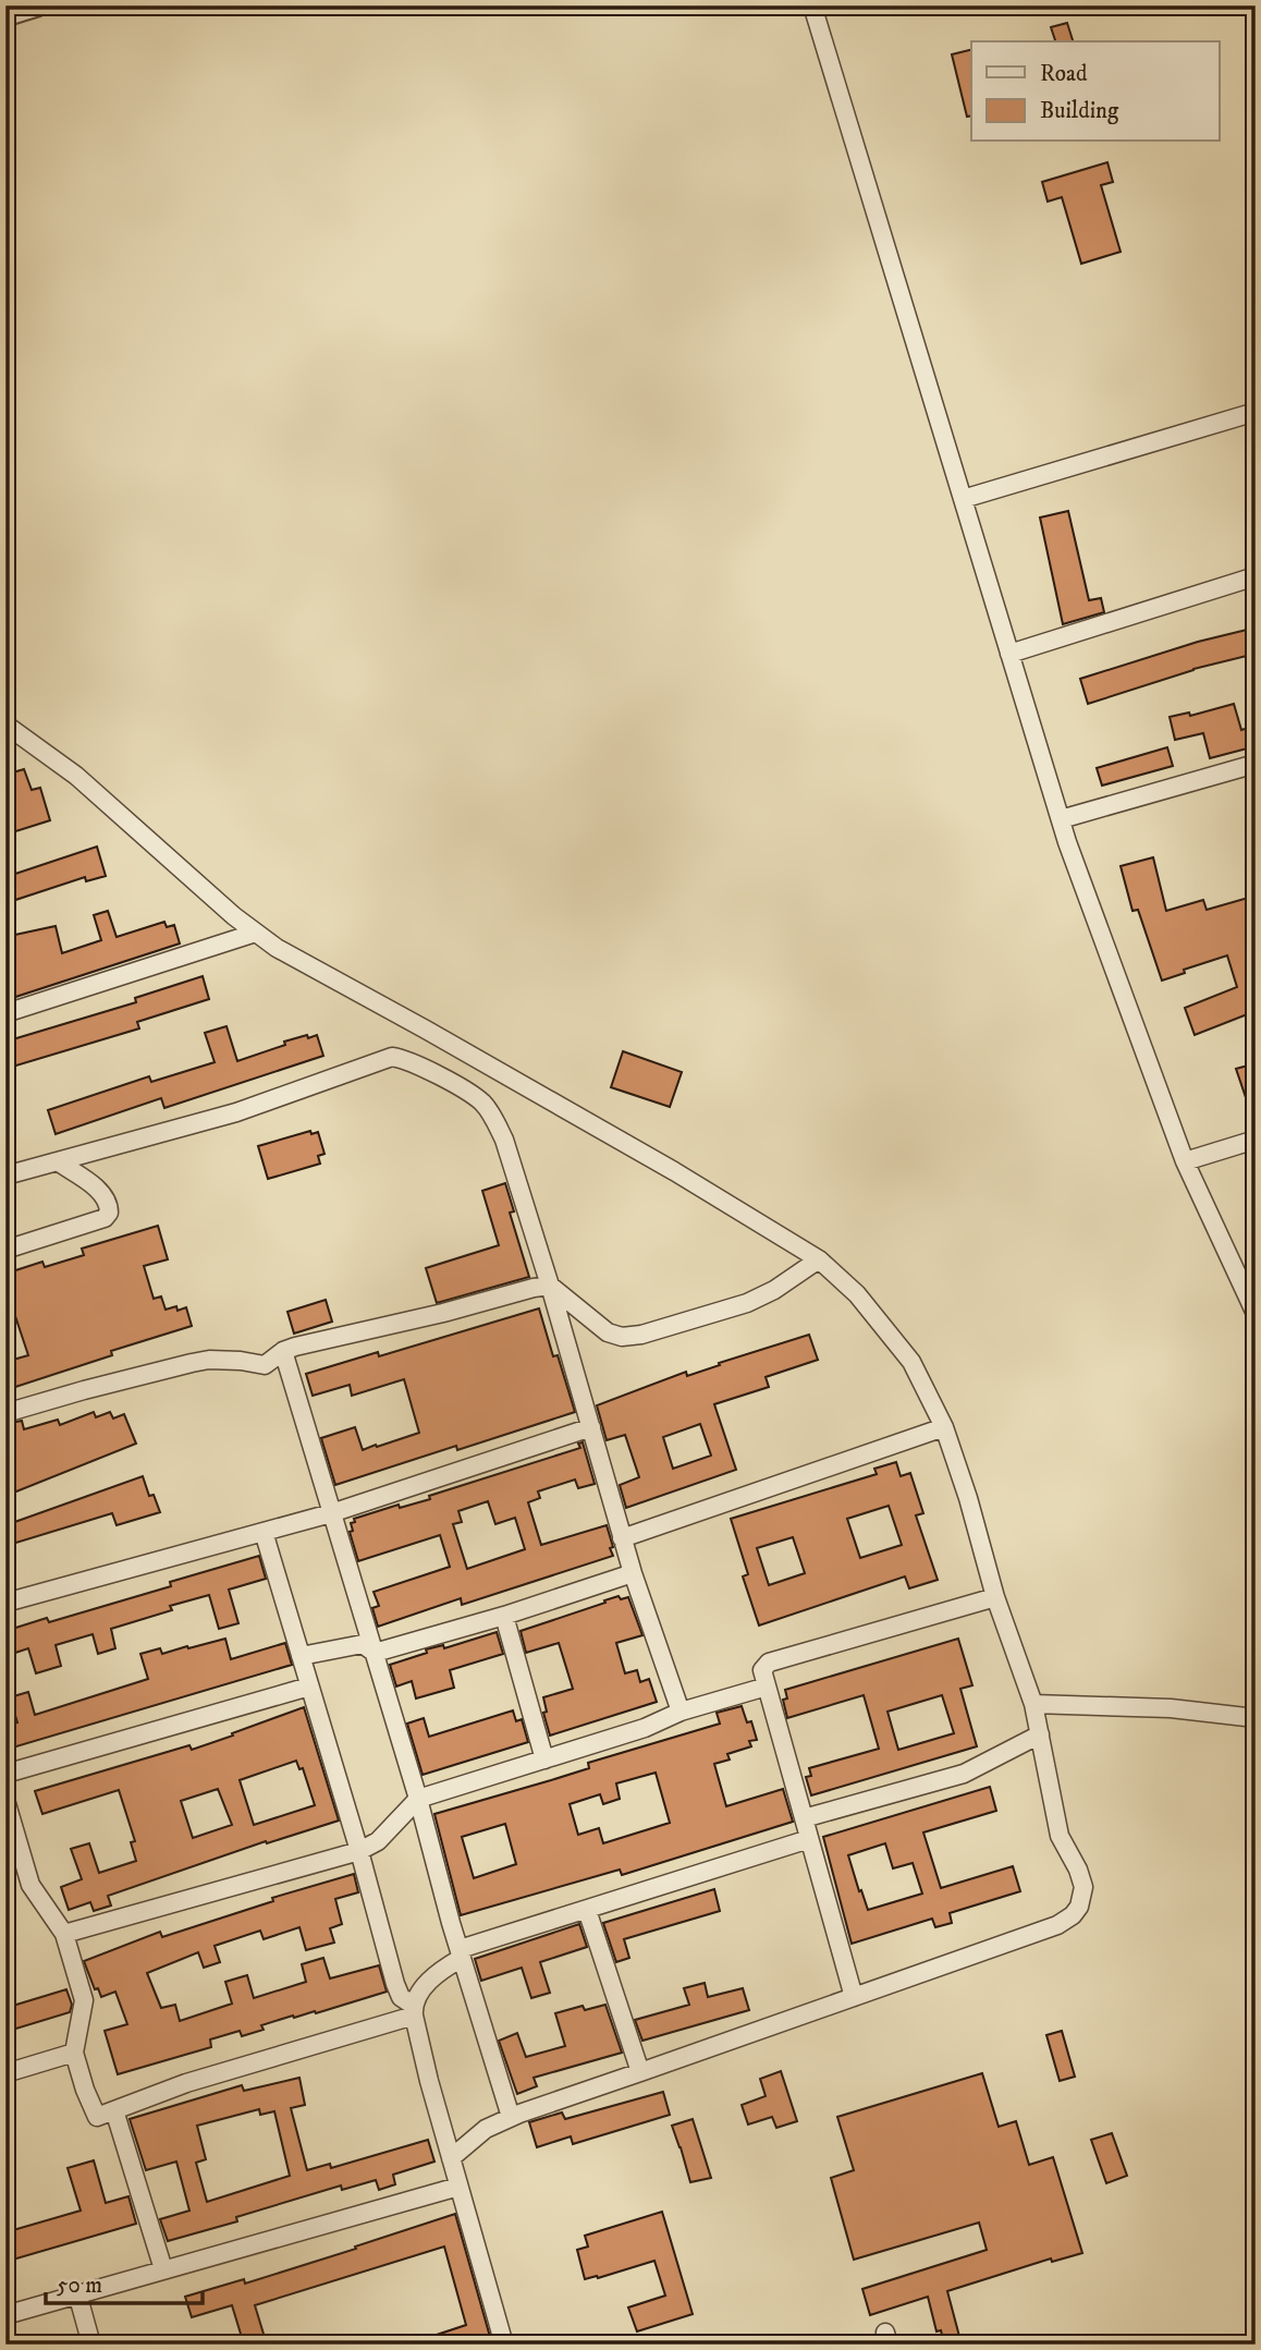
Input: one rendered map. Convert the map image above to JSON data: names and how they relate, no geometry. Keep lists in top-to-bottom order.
{
  "legend": ["Road", "Building"],
  "scale_bar": "50 m"
}
